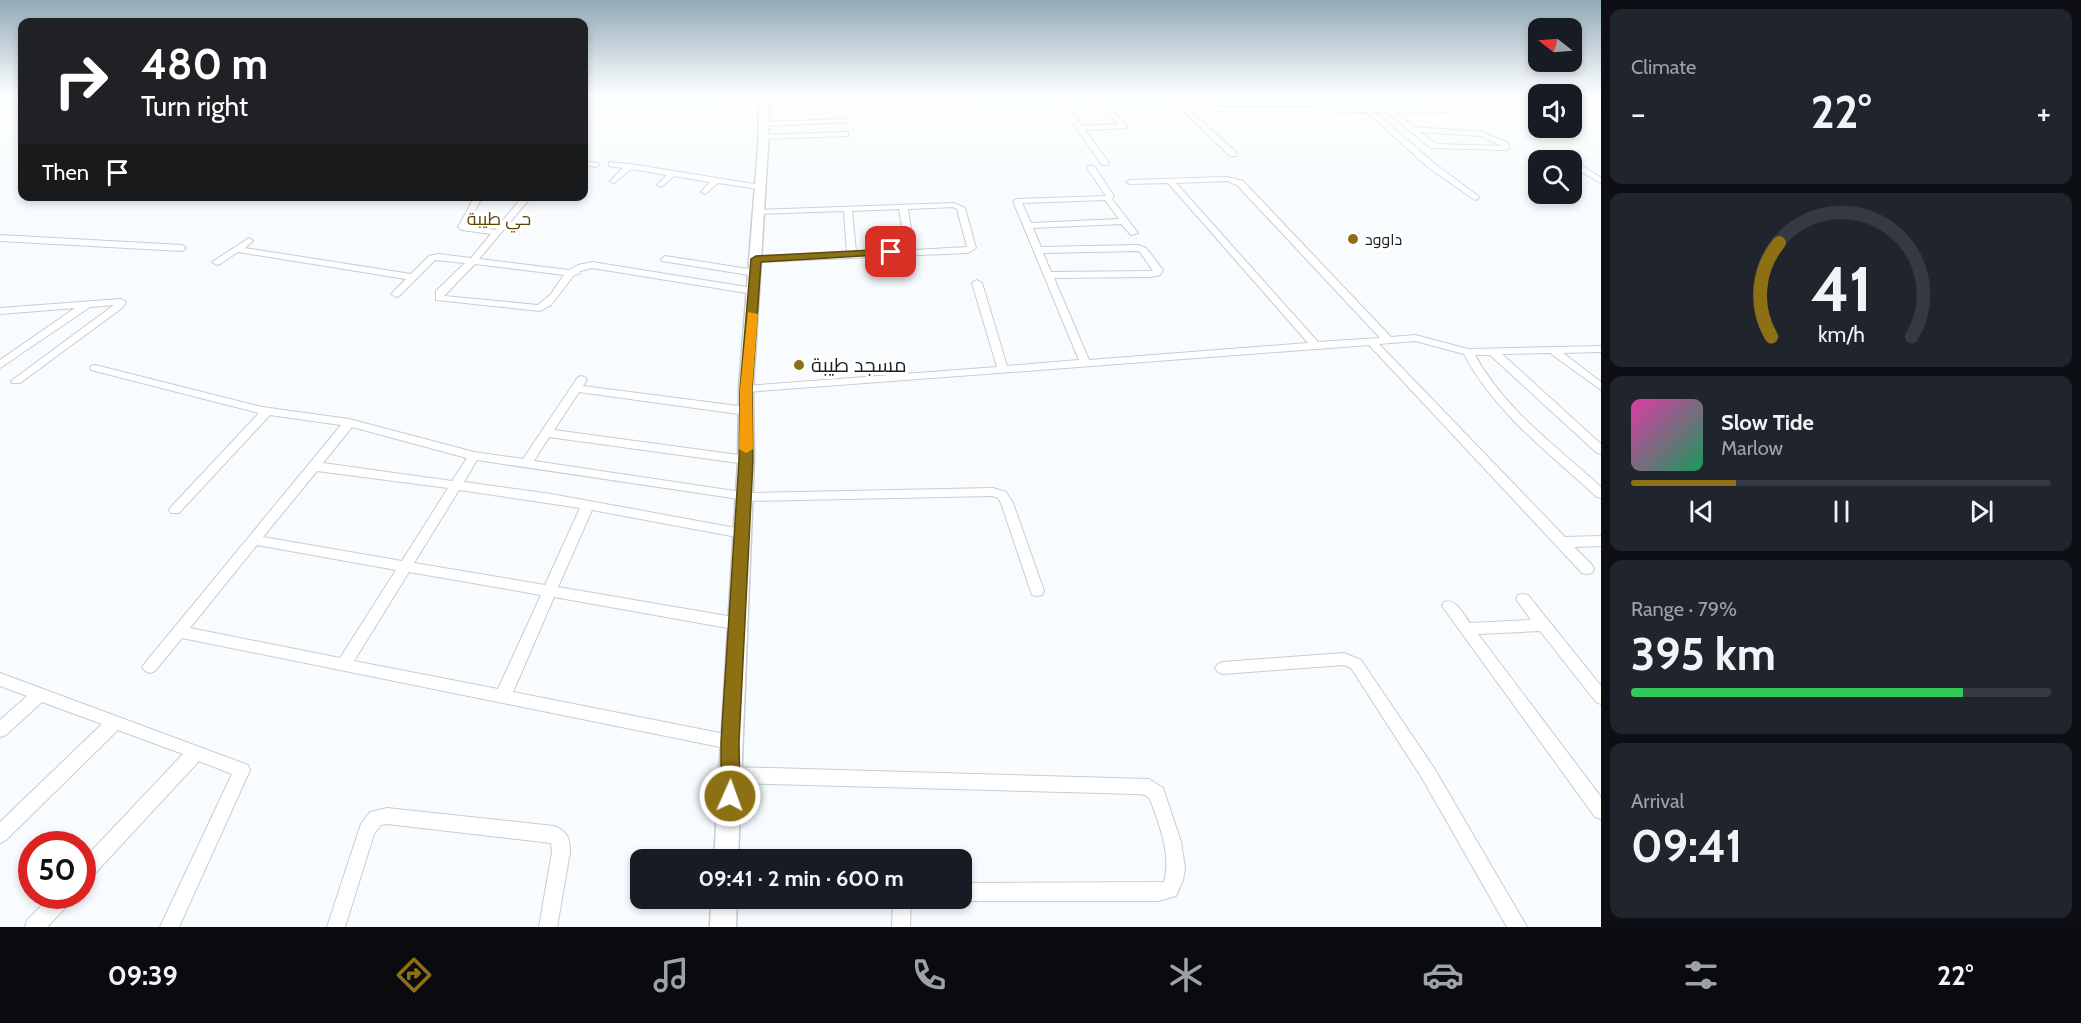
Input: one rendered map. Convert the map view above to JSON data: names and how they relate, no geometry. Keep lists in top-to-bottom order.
{
  "districts": ["حي طيبة"],
  "places": ["داوود", "مسجد طيبة"],
  "north": "left",
  "page": {
    "tile": [
      "Climate",
      ["Range · 79%", "395 km"],
      ["Arrival", "09:41"]
    ],
    "turn": ["480 m", "Turn right"],
    "heat": ["−", "22°", "+"],
    "then": "Then",
    "song": ["Slow Tide", "Marlow"],
    "limit": "50",
    "trip": "09:41 · 2 min · 600 m",
    "tabs": ["09:39", "22°"],
    "gauge": ["41", "km/h"]
  }
}
